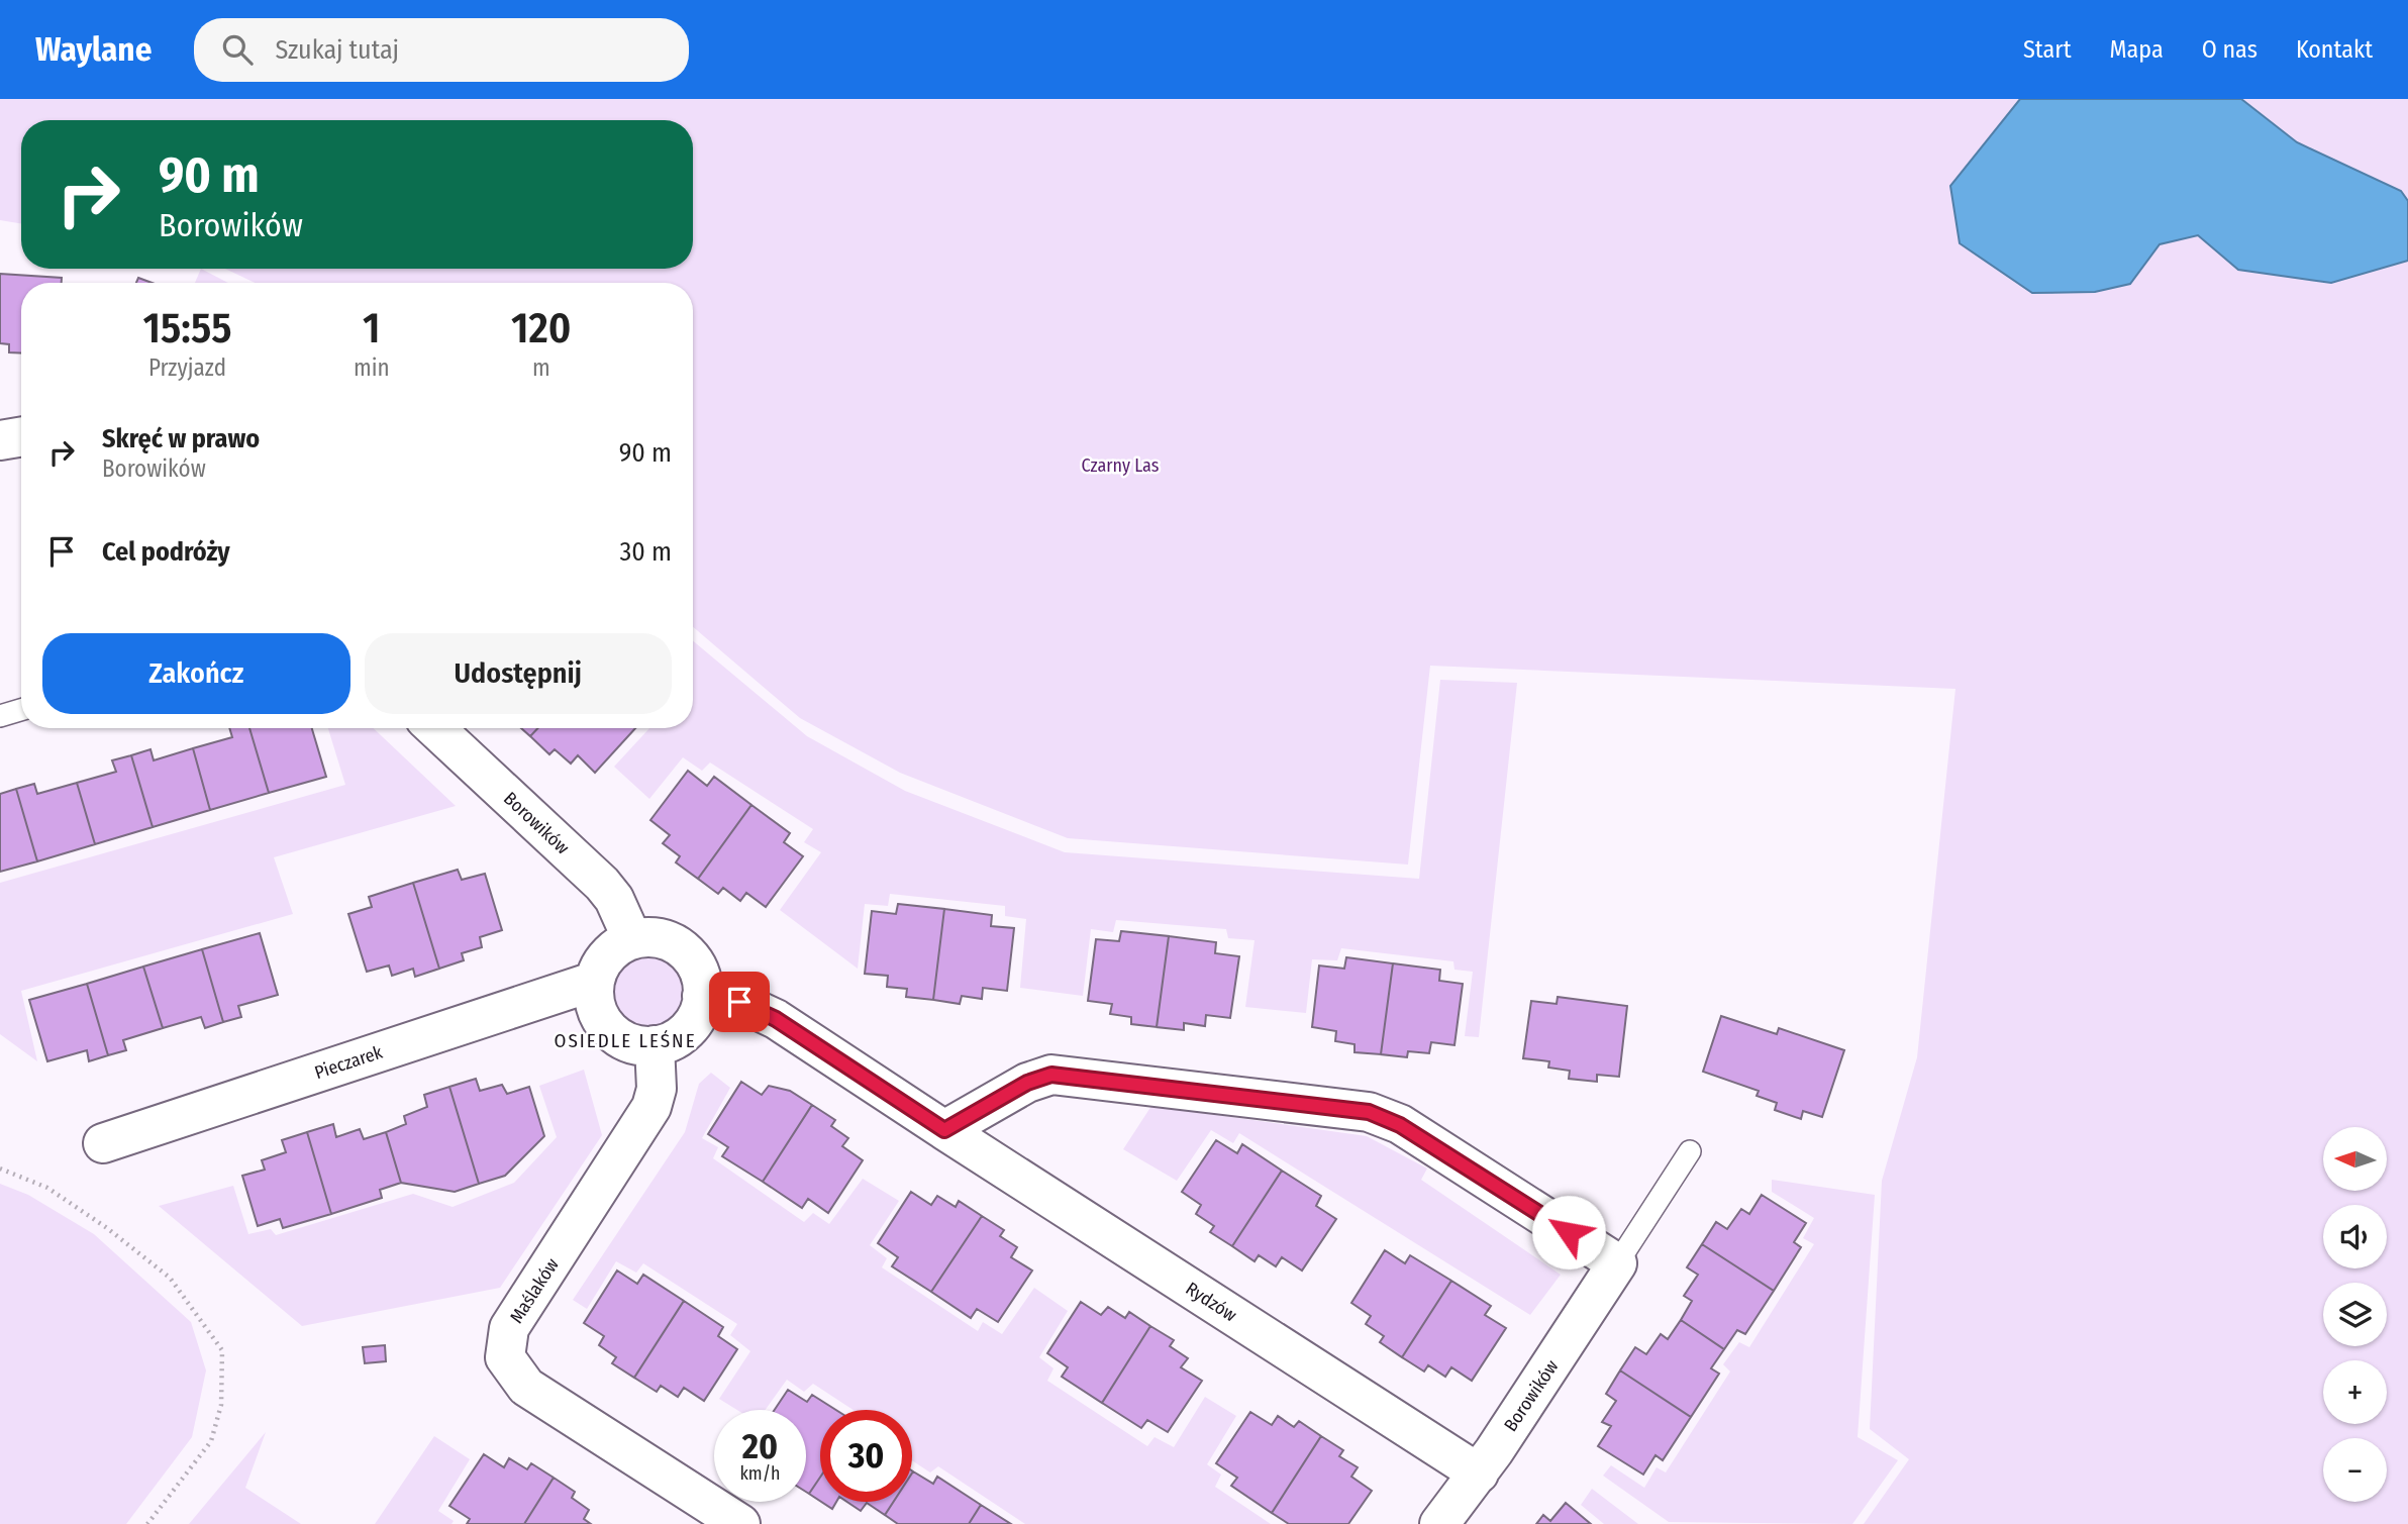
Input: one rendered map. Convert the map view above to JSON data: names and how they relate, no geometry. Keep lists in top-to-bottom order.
{
  "streets": {
    "street": [
      "Borowików",
      "Pieczarek",
      "Maślaków",
      "Rydzów"
    ]
  },
  "crossings": [
    ["Borowików", "Pieczarek"],
    ["Borowików", "Maślaków"],
    ["Borowików", "Rydzów"],
    ["Pieczarek", "Maślaków"]
  ],
  "districts": ["OSIEDLE LEŚNE"],
  "parks": ["Czarny Las"],
  "north": "left",
  "page": {
    "header": "Waylane",
    "search": "Szukaj tutaj",
    "nav": [
      "Start",
      "Mapa",
      "O nas",
      "Kontakt"
    ],
    "turn": ["90 m", "Borowików"],
    "eta": [
      "15:55",
      "Przyjazd",
      "1",
      "min",
      "120",
      "m"
    ],
    "list": [
      {
        "name": "Skręć w prawo",
        "note": "Borowików",
        "value": "90 m"
      },
      {
        "name": "Cel podróży",
        "value": "30 m"
      }
    ],
    "buttons": ["Zakończ", "Udostępnij"],
    "map_buttons": ["+", "−"],
    "speed": "20 km/h",
    "limit": "30"
  }
}
